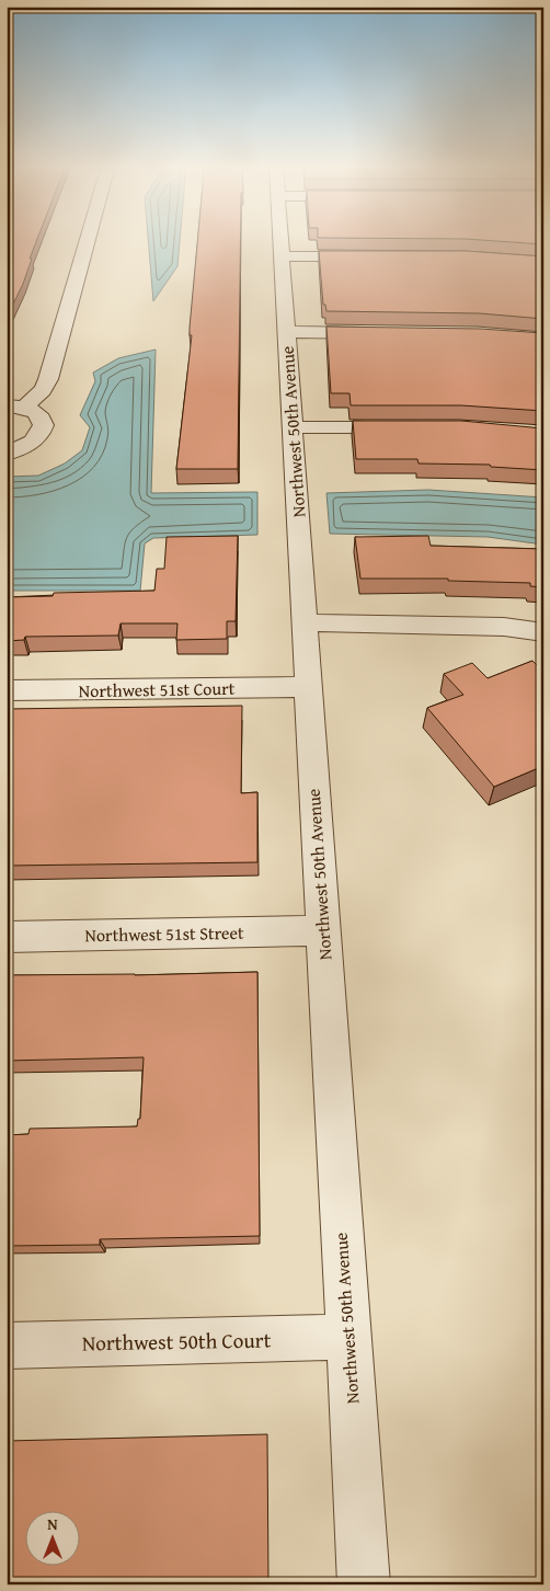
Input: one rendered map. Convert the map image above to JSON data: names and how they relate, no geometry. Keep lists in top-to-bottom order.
{
  "streets": {
    "street": [
      "Northwest 50th Avenue",
      "Northwest 51st Court",
      "Northwest 51st Street",
      "Northwest 50th Court"
    ]
  },
  "crossings": [
    ["Northwest 50th Avenue", "Northwest 51st Court"],
    ["Northwest 50th Avenue", "Northwest 51st Street"],
    ["Northwest 50th Avenue", "Northwest 50th Court"]
  ],
  "north": "top"
}
